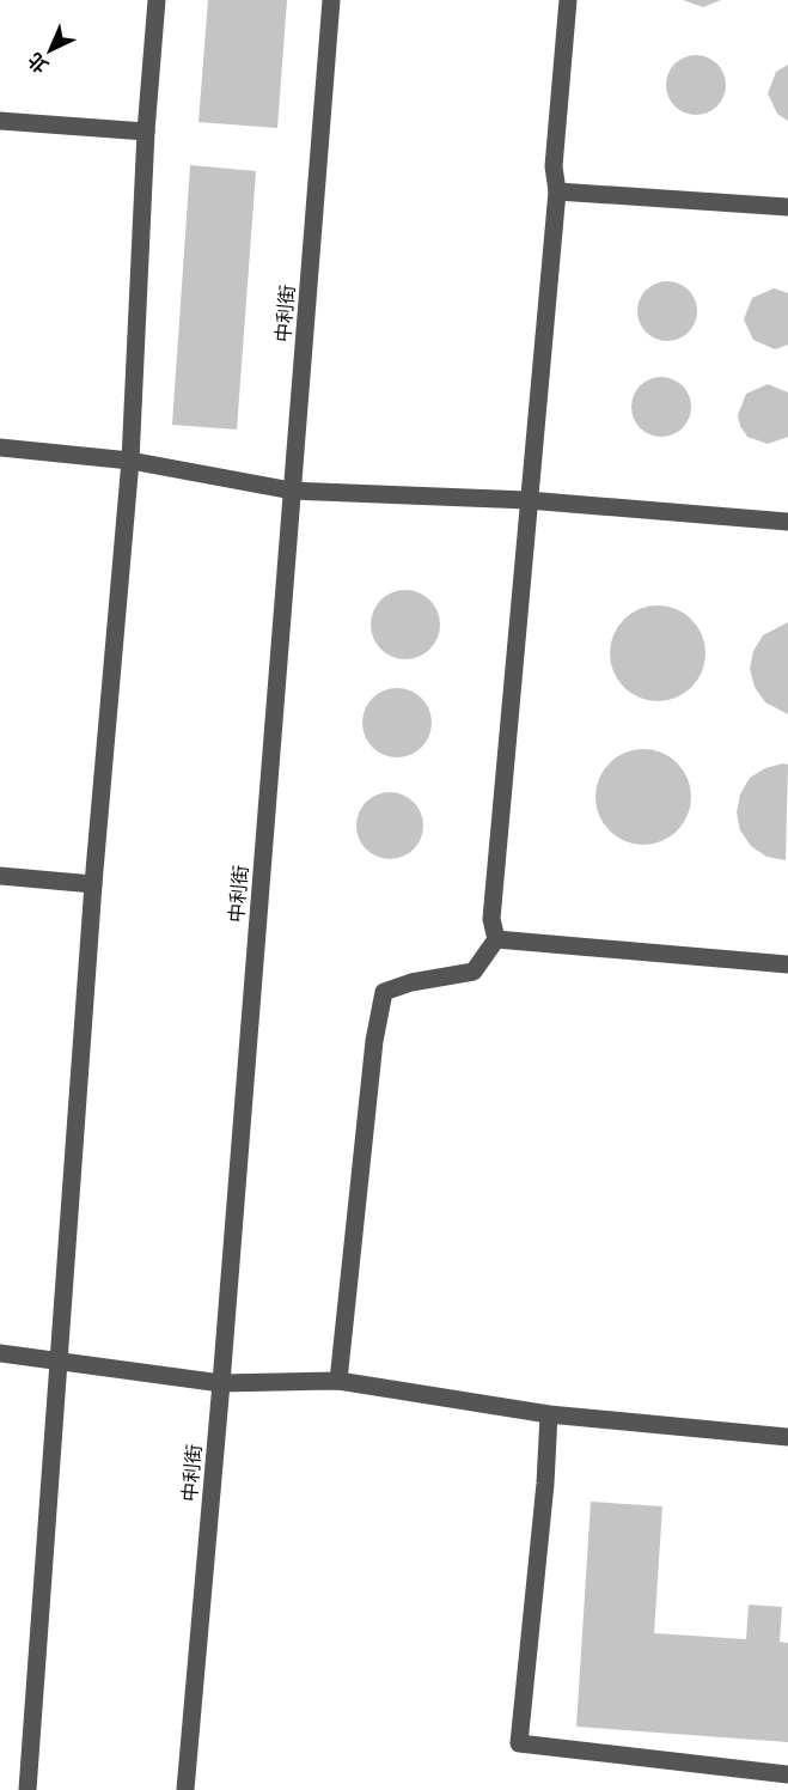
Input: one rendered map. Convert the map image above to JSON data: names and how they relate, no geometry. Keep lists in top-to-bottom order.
{
  "streets": {
    "street": ["中利街"]
  },
  "north": "bottom left"
}
